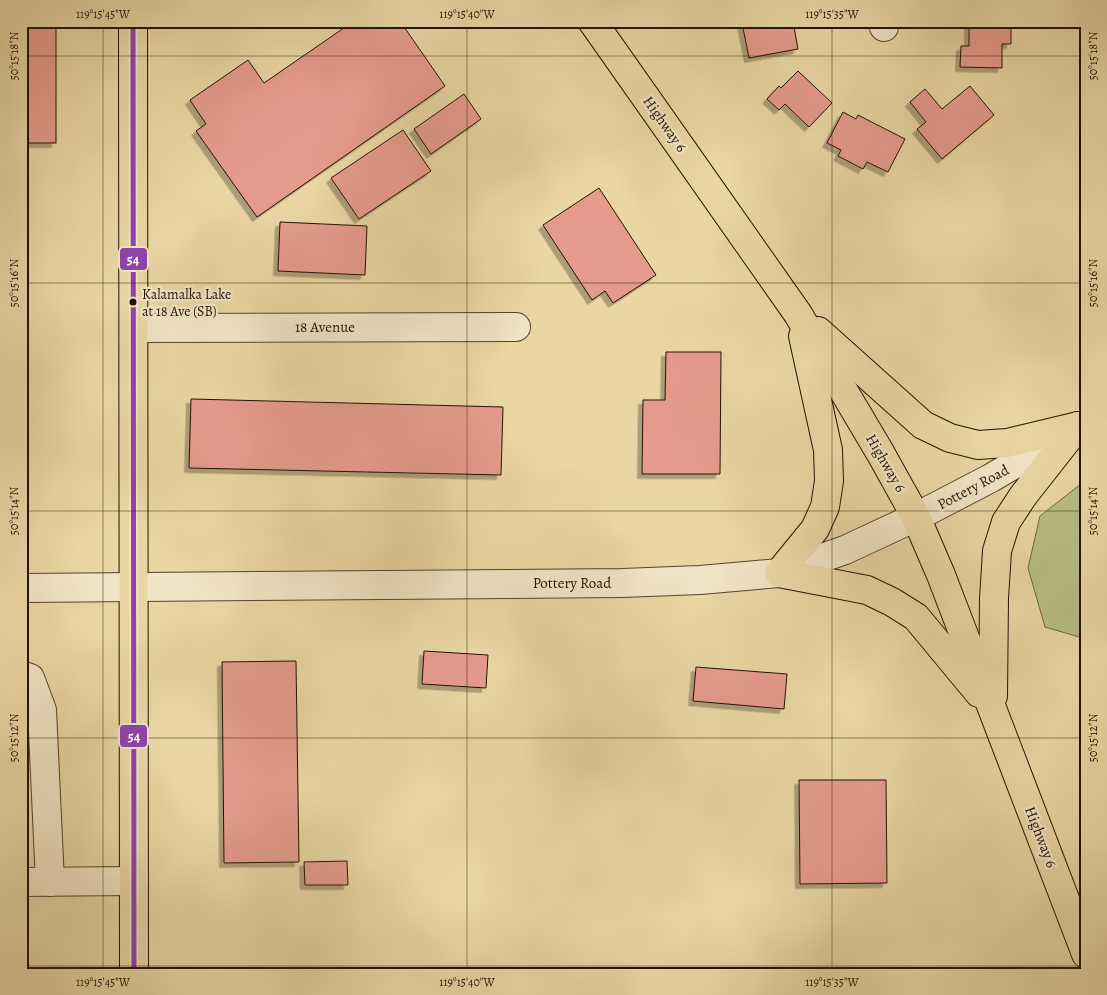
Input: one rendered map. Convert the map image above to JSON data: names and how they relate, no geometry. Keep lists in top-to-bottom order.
{
  "streets": {
    "main road": ["Highway 6"],
    "street": ["18 Avenue", "Pottery Road"]
  },
  "crossings": [
    ["Highway 6", "Pottery Road"]
  ],
  "places": ["Kalamalka Lake at 18 Ave (SB)"],
  "lines": ["transit line 54"],
  "coordinates": [
    "119°15'45\"W",
    "119°15'40\"W",
    "119°15'35\"W",
    "50°15'18\"N",
    "50°15'16\"N",
    "50°15'14\"N",
    "50°15'12\"N"
  ]
}
